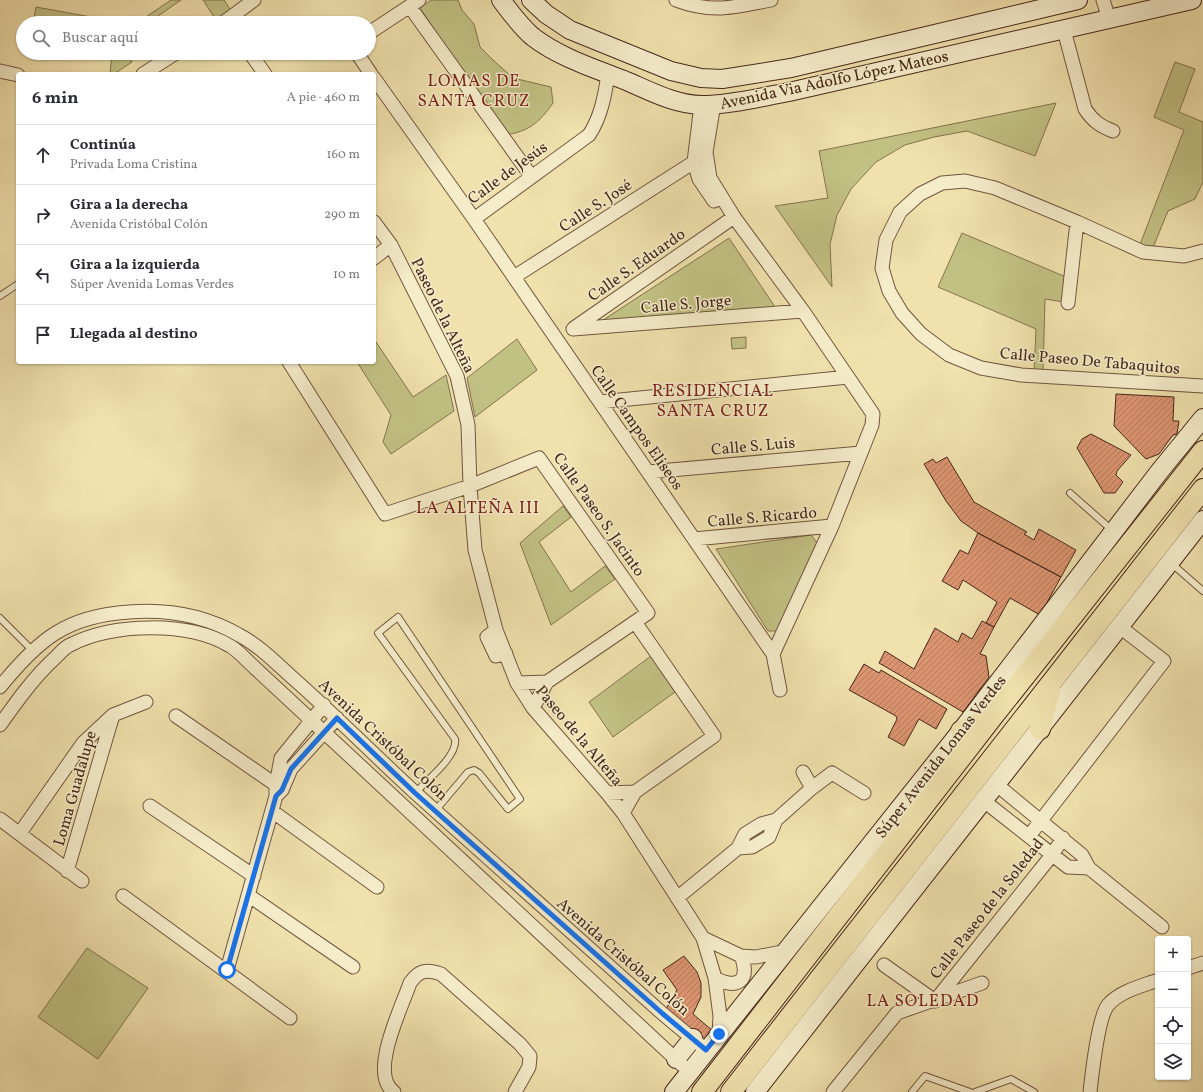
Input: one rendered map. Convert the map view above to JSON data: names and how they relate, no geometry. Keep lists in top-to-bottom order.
{
  "streets": {
    "main road": ["Avenida Via Adolfo López Mateos", "Súper Avenida Lomas Verdes"],
    "street": [
      "Calle de Jesús",
      "Calle S. José",
      "Calle S. Eduardo",
      "Calle S. Jorge",
      "Paseo de la Alteña",
      "Calle Paseo De Tabaquitos",
      "Calle Campos Eliseos",
      "Calle S. Luis",
      "Calle Paseo S. Jacinto",
      "Calle S. Ricardo",
      "Avenida Cristóbal Colón",
      "Loma Guadalupe",
      "Calle Paseo de la Soledad"
    ]
  },
  "crossings": [
    ["Avenida Via Adolfo López Mateos", "Calle de Jesús"],
    ["Calle de Jesús", "Calle Campos Eliseos"],
    ["Calle S. José", "Calle Campos Eliseos"],
    ["Calle S. Eduardo", "Calle S. Jorge"],
    ["Calle S. Eduardo", "Calle Campos Eliseos"],
    ["Paseo de la Alteña", "Calle Paseo S. Jacinto"],
    ["Paseo de la Alteña", "Súper Avenida Lomas Verdes"],
    ["Calle Campos Eliseos", "Calle S. Luis"],
    ["Calle Campos Eliseos", "Calle S. Ricardo"],
    ["Avenida Cristóbal Colón", "Súper Avenida Lomas Verdes"]
  ],
  "districts": [
    "LOMAS DE SANTA CRUZ",
    "RESIDENCIAL SANTA CRUZ",
    "LA ALTEÑA III",
    "LA SOLEDAD"
  ],
  "page": {
    "search": "Buscar aquí",
    "heading": ["6 min", "A pie · 460 m"],
    "list": [
      ["Continúa", "Privada Loma Cristina", "160 m"],
      ["Gira a la derecha", "Avenida Cristóbal Colón", "290 m"],
      ["Gira a la izquierda", "Súper Avenida Lomas Verdes", "10 m"],
      "Llegada al destino"
    ],
    "map_buttons": ["+", "−"]
  }
}
